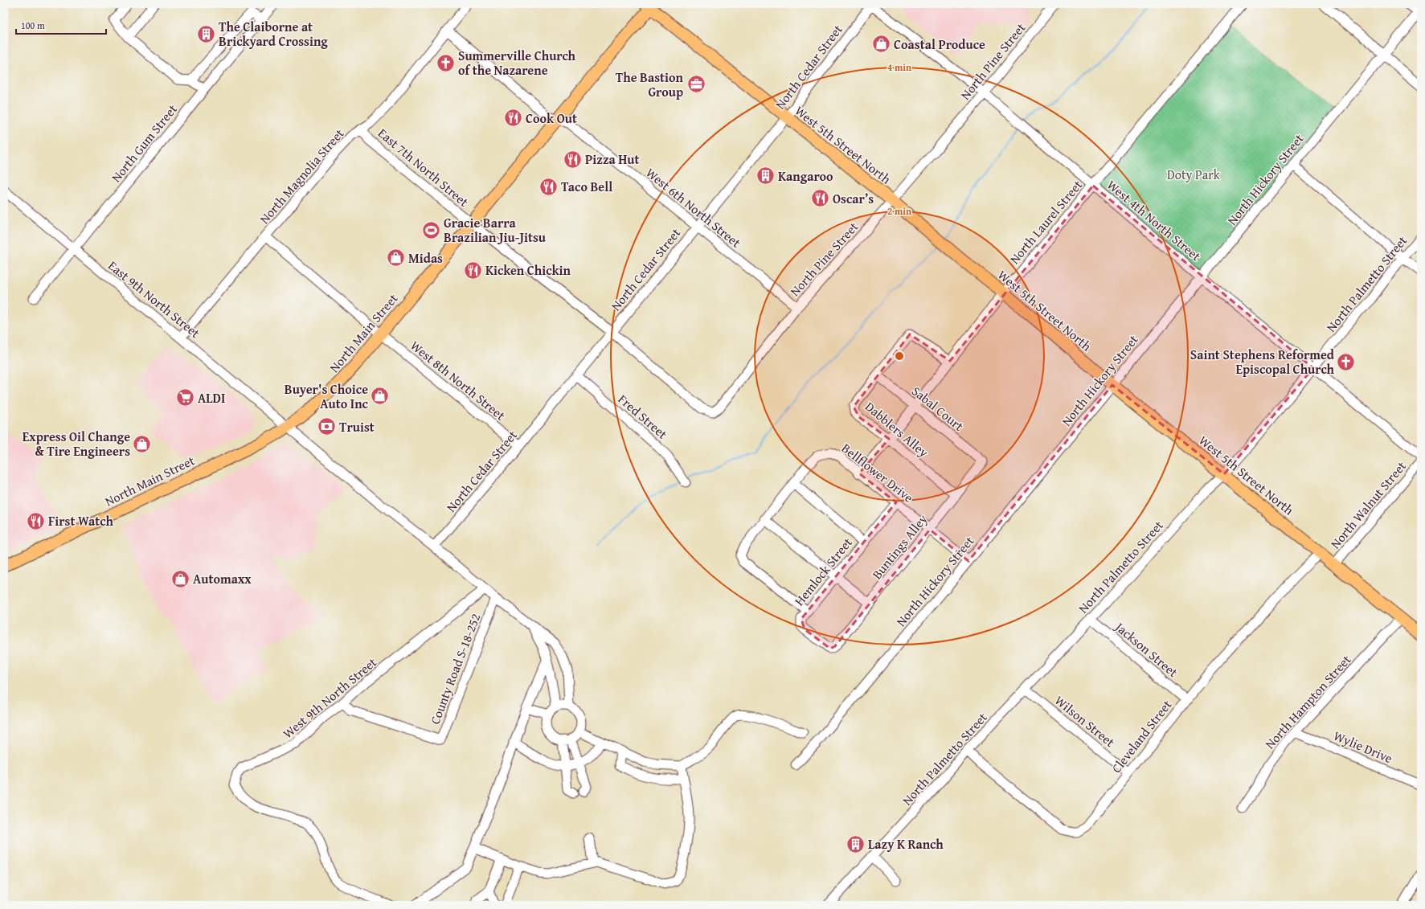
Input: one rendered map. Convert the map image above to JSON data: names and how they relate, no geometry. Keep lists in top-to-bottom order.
{
  "streets": {
    "main road": ["West 5th Street North", "North Main Street"],
    "street": [
      "North Pine Street",
      "North Cedar Street",
      "North Gum Street",
      "East 7th North Street",
      "North Magnolia Street",
      "North Hickory Street",
      "West 6th North Street",
      "West 4th North Street",
      "North Laurel Street",
      "North Palmetto Street",
      "East 9th North Street",
      "West 8th North Street",
      "Sabal Court",
      "Fred Street",
      "Dabblers Alley",
      "Bellflower Drive",
      "North Walnut Street",
      "Buntings Alley",
      "Hemlock Street",
      "Jackson Street",
      "County Road S-18-252",
      "West 9th North Street",
      "North Hampton Street",
      "Wilson Street",
      "Cleveland Street",
      "Wylie Drive"
    ]
  },
  "crossings": [
    ["North Pine Street", "West 5th Street North"],
    ["North Pine Street", "East 7th North Street"],
    ["North Pine Street", "West 6th North Street"],
    ["North Pine Street", "West 4th North Street"],
    ["North Cedar Street", "West 5th Street North"],
    ["North Cedar Street", "East 7th North Street"],
    ["North Cedar Street", "West 6th North Street"],
    ["North Cedar Street", "West 4th North Street"],
    ["North Cedar Street", "West 8th North Street"],
    ["North Cedar Street", "Fred Street"],
    ["North Gum Street", "East 9th North Street"],
    ["West 5th Street North", "North Hickory Street"],
    ["West 5th Street North", "North Laurel Street"],
    ["West 5th Street North", "North Palmetto Street"],
    ["West 5th Street North", "North Main Street"],
    ["West 5th Street North", "North Walnut Street"],
    ["West 5th Street North", "North Hampton Street"],
    ["West 5th Street North", "Cleveland Street"],
    ["East 7th North Street", "North Magnolia Street"],
    ["East 7th North Street", "North Main Street"],
    ["North Magnolia Street", "West 6th North Street"],
    ["North Magnolia Street", "East 9th North Street"],
    ["North Magnolia Street", "West 8th North Street"],
    ["North Hickory Street", "West 4th North Street"],
    ["North Hickory Street", "Bellflower Drive"],
    ["West 6th North Street", "North Main Street"],
    ["West 4th North Street", "North Laurel Street"],
    ["West 4th North Street", "North Palmetto Street"],
    ["North Laurel Street", "Sabal Court"],
    ["North Laurel Street", "Dabblers Alley"],
    ["North Laurel Street", "Bellflower Drive"],
    ["North Palmetto Street", "Jackson Street"],
    ["North Palmetto Street", "Wilson Street"],
    ["North Palmetto Street", "Cleveland Street"],
    ["East 9th North Street", "North Main Street"],
    ["North Main Street", "West 8th North Street"],
    ["Sabal Court", "Dabblers Alley"],
    ["Sabal Court", "Buntings Alley"],
    ["Dabblers Alley", "Buntings Alley"],
    ["Bellflower Drive", "Buntings Alley"],
    ["Bellflower Drive", "Hemlock Street"],
    ["Buntings Alley", "Hemlock Street"],
    ["Jackson Street", "Cleveland Street"],
    ["County Road S-18-252", "West 9th North Street"],
    ["North Hampton Street", "Wylie Drive"],
    ["Wilson Street", "Cleveland Street"]
  ],
  "parks": ["Doty Park"],
  "places": {
    "building": ["The Claiborne at Brickyard Crossing", "Kangaroo", "Lazy K Ranch"],
    "shop": [
      "Coastal Produce",
      "Midas",
      "Buyer's Choice Auto Inc",
      "Express Oil Change & Tire Engineers",
      "Automaxx"
    ],
    "church": ["Summerville Church of the Nazarene", "Saint Stephens Reformed Episcopal Church"],
    "office": ["The Bastion Group"],
    "restaurant": [
      "Cook Out",
      "Pizza Hut",
      "Taco Bell",
      "Oscar’s",
      "Kicken Chickin",
      "First Watch"
    ],
    "sports": ["Gracie Barra Brazilian Jiu-Jitsu"],
    "supermarket": ["ALDI"],
    "bank": ["Truist"]
  },
  "scale_bar": "100 m",
  "rings": ["4 min", "2 min"]
}
